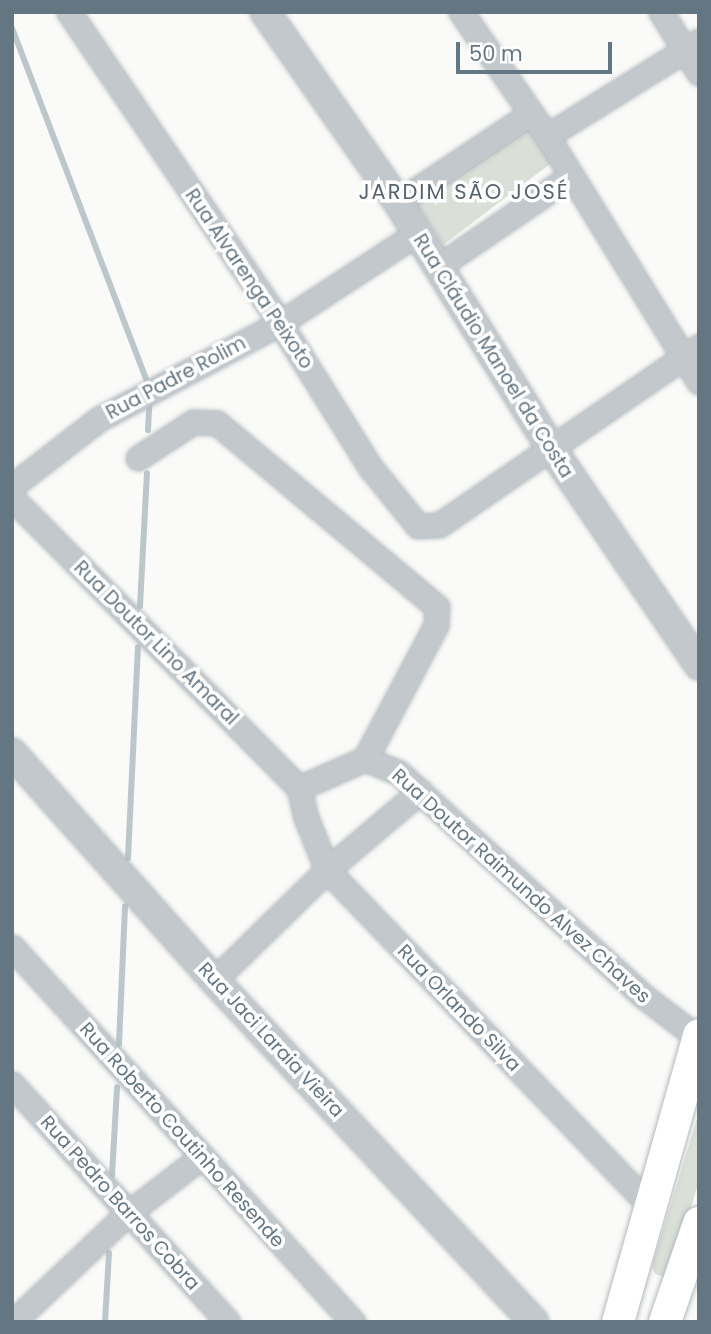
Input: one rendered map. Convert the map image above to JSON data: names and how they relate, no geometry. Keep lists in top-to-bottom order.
{
  "streets": {
    "street": [
      "Rua Alvarenga Peixoto",
      "Rua Cláudio Manoel da Costa",
      "Rua Padre Rolim",
      "Rua Doutor Lino Amaral",
      "Rua Doutor Raimundo Alvez Chaves",
      "Rua Orlando Silva",
      "Rua Jaci Laraia Vieira",
      "Rua Roberto Coutinho Resende",
      "Rua Pedro Barros Cobra"
    ]
  },
  "crossings": [
    ["Rua Alvarenga Peixoto", "Rua Cláudio Manoel da Costa"],
    ["Rua Alvarenga Peixoto", "Rua Padre Rolim"],
    ["Rua Cláudio Manoel da Costa", "Rua Padre Rolim"],
    ["Rua Doutor Lino Amaral", "Rua Orlando Silva"]
  ],
  "districts": ["JARDIM SÃO JOSÉ"],
  "scale_bar": "50 m"
}
